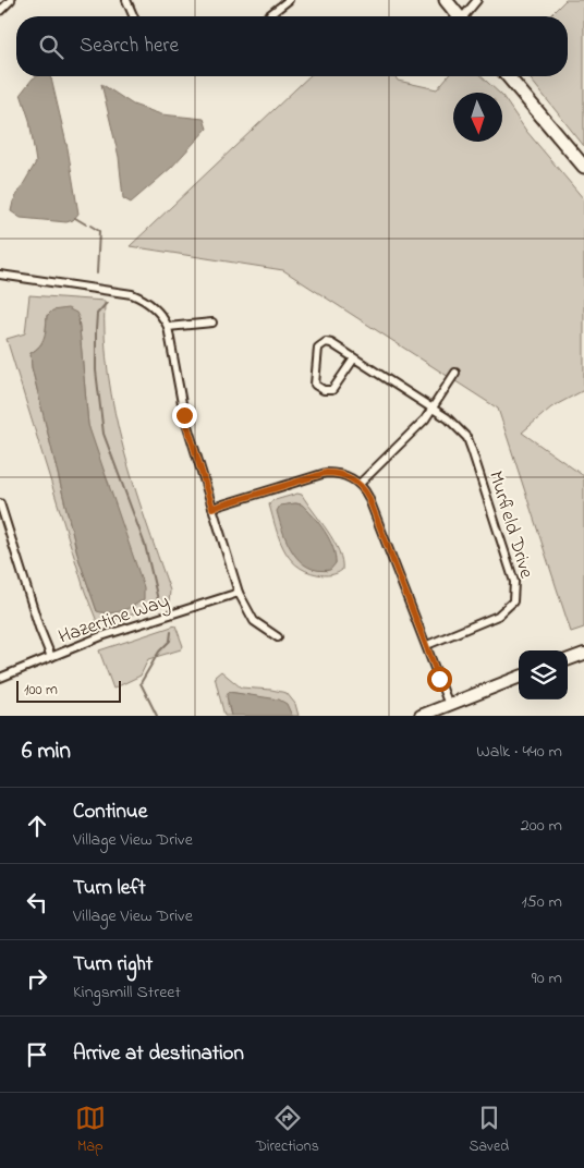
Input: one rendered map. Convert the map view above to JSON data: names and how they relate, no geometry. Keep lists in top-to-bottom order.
{
  "streets": {
    "street": ["Murfield Drive", "Hazertine Way"]
  },
  "scale_bar": "100 m",
  "north": "bottom",
  "page": {
    "search": "Search here",
    "scale": "100 m",
    "heading": ["6 min", "Walk · 440 m"],
    "list": [
      ["Continue", "Village View Drive", "200 m"],
      ["Turn left", "Village View Drive", "150 m"],
      ["Turn right", "Kingsmill Street", "90 m"],
      "Arrive at destination"
    ],
    "nav": ["Map", "Directions", "Saved"]
  }
}
